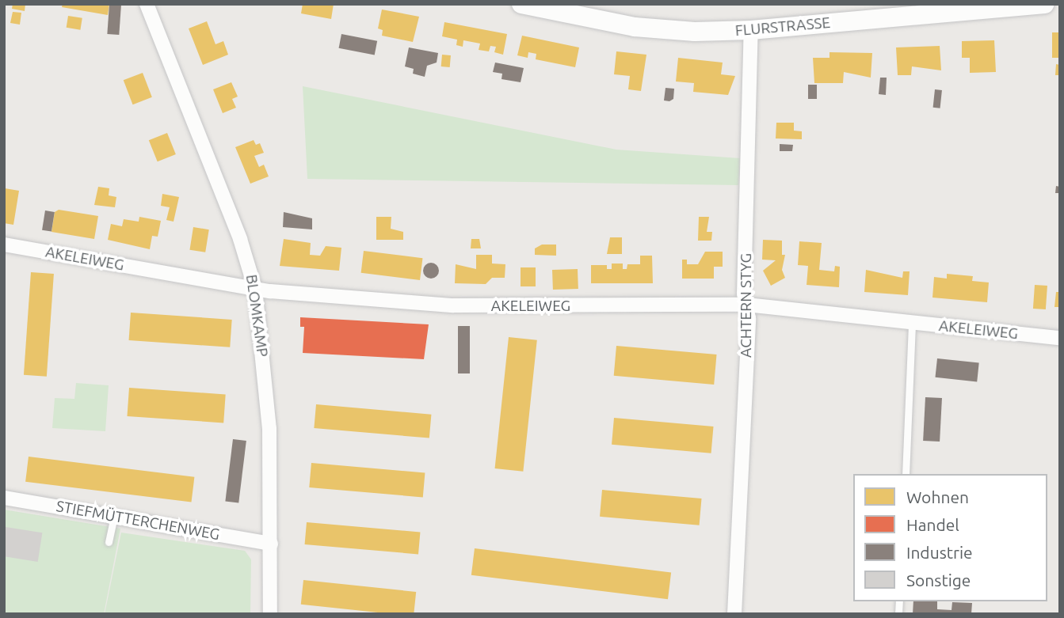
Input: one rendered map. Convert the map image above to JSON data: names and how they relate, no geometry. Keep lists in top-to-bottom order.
{
  "streets": {
    "street": [
      "FLURSTRASSE",
      "AKELEIWEG",
      "ACHTERN STYG",
      "BLOMKAMP",
      "STIEFMÜTTERCHENWEG"
    ]
  },
  "crossings": [
    ["FLURSTRASSE", "ACHTERN STYG"],
    ["AKELEIWEG", "ACHTERN STYG"],
    ["AKELEIWEG", "BLOMKAMP"],
    ["BLOMKAMP", "STIEFMÜTTERCHENWEG"]
  ],
  "legend": [
    "Wohnen",
    "Handel",
    "Industrie",
    "Sonstige"
  ]
}
